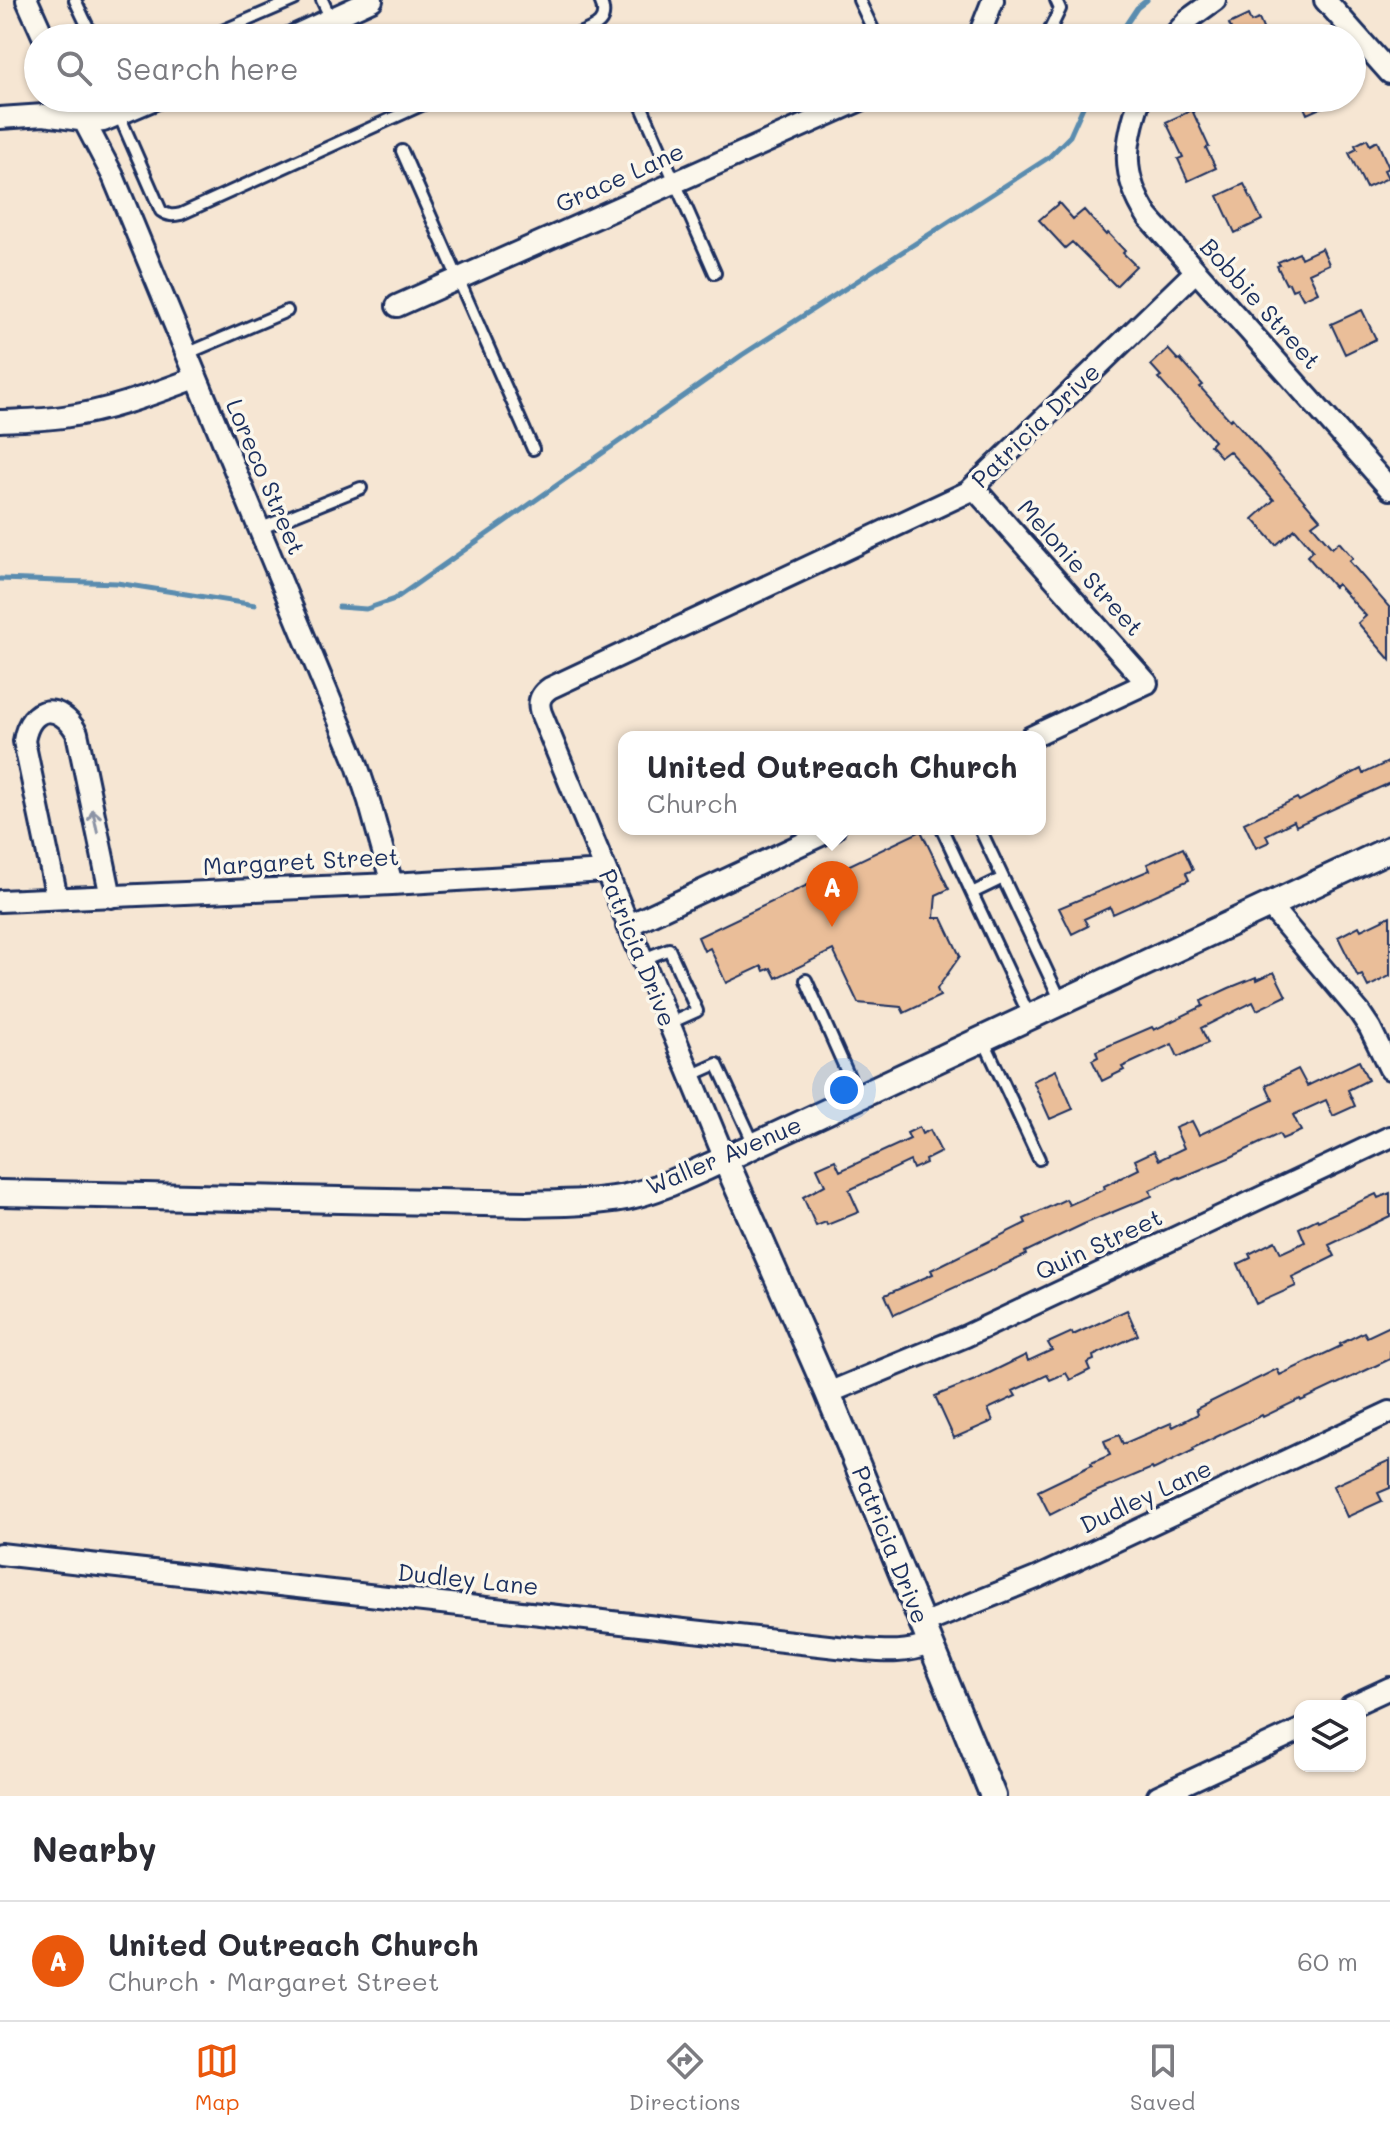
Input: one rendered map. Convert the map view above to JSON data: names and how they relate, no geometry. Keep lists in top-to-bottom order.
{
  "streets": {
    "street": [
      "Grace Lane",
      "Bobbie Street",
      "Patricia Drive",
      "Loreco Street",
      "Melonie Street",
      "Margaret Street",
      "Waller Avenue",
      "Quin Street",
      "Dudley Lane"
    ]
  },
  "crossings": [
    ["Bobbie Street", "Patricia Drive"],
    ["Patricia Drive", "Melonie Street"],
    ["Patricia Drive", "Margaret Street"],
    ["Patricia Drive", "Waller Avenue"],
    ["Patricia Drive", "Quin Street"],
    ["Patricia Drive", "Dudley Lane"],
    ["Loreco Street", "Margaret Street"]
  ],
  "page": {
    "search": "Search here",
    "popup": ["United Outreach Church", "Church"],
    "pins": "A",
    "heading": "Nearby",
    "list": [
      {
        "mark": "A",
        "name": "United Outreach Church",
        "note": "Church · Margaret Street",
        "value": "60 m"
      }
    ],
    "nav": ["Map", "Directions", "Saved"]
  }
}
